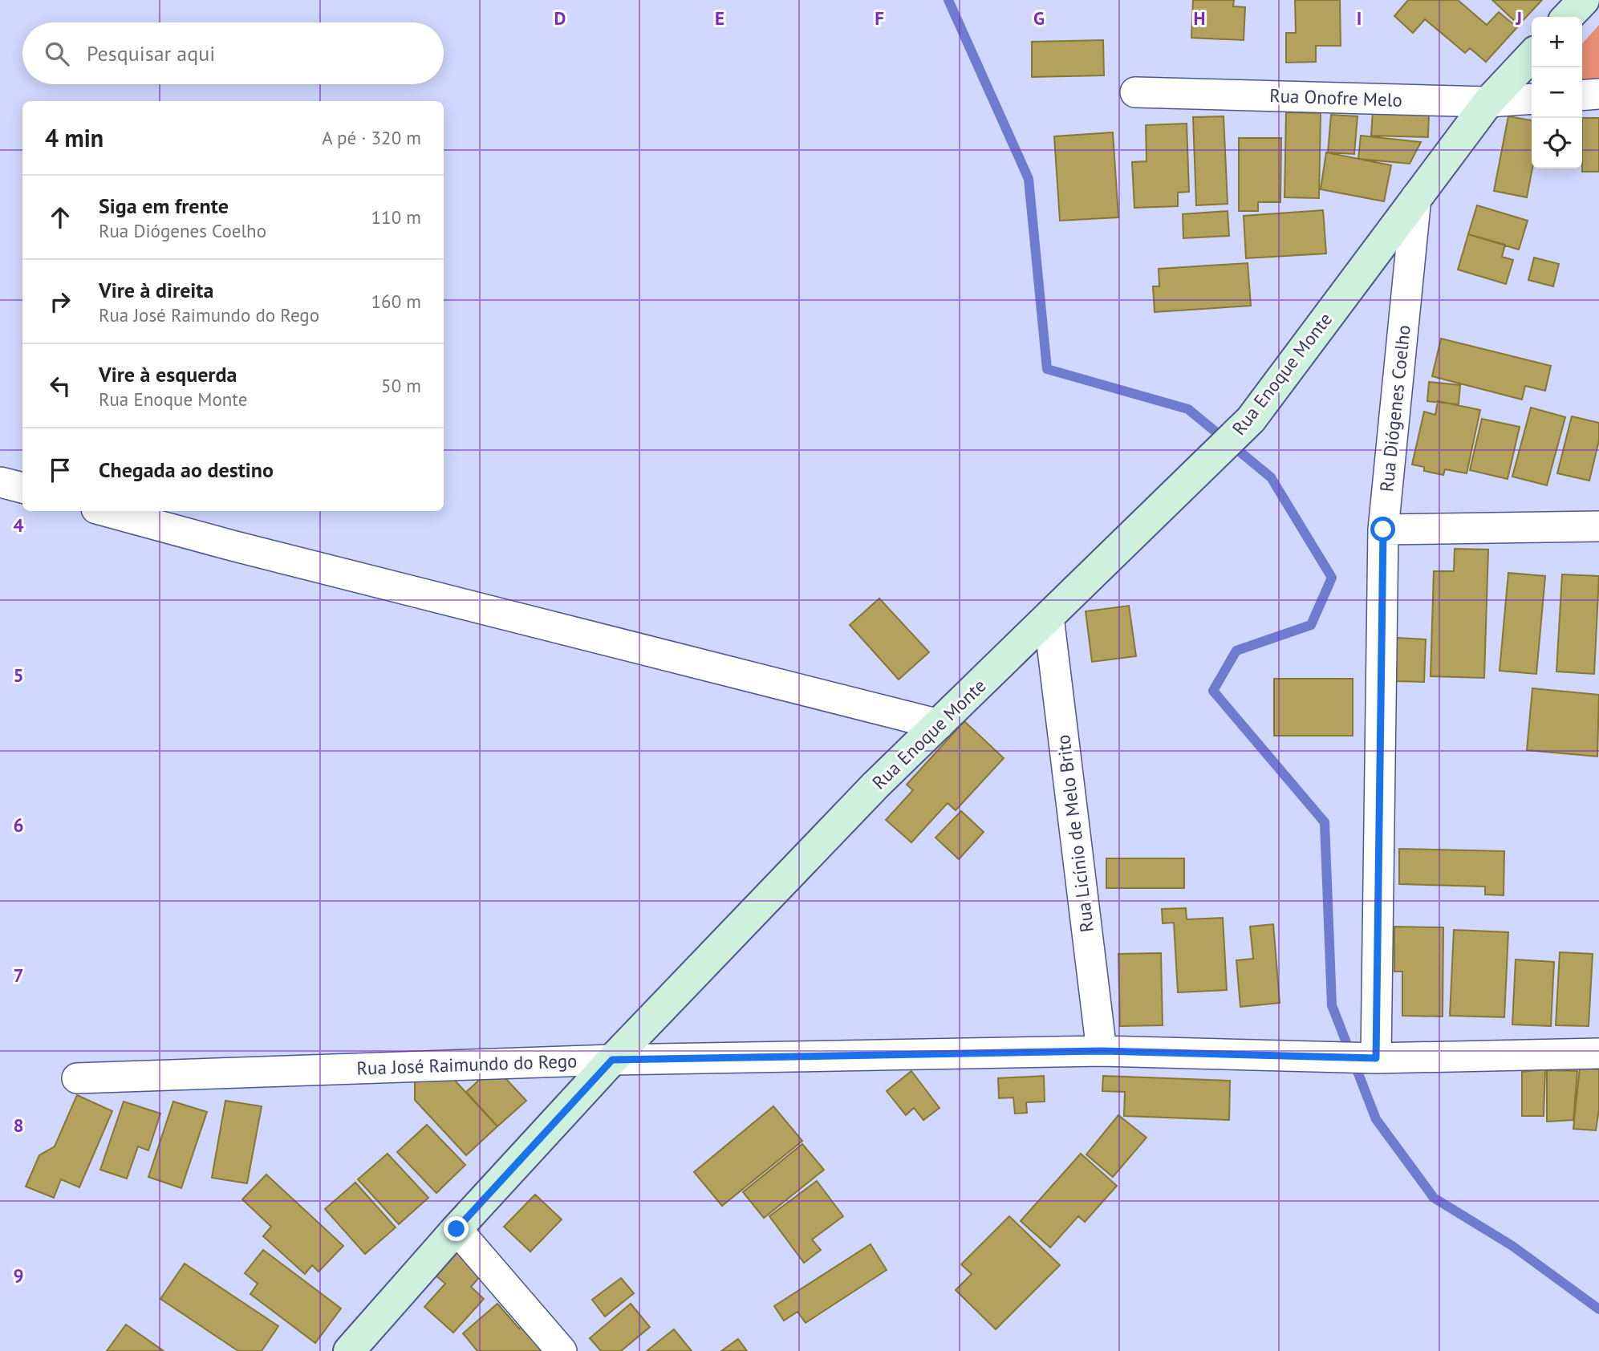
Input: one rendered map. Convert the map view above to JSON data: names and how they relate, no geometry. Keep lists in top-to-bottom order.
{
  "streets": {
    "main road": ["Rua Enoque Monte"],
    "street": [
      "Rua Onofre Melo",
      "Rua Diógenes Coelho",
      "Rua Licínio de Melo Brito",
      "Rua José Raimundo do Rego"
    ]
  },
  "crossings": [
    ["Rua Onofre Melo", "Rua Enoque Monte"],
    ["Rua Enoque Monte", "Rua Diógenes Coelho"],
    ["Rua Enoque Monte", "Rua Licínio de Melo Brito"],
    ["Rua Enoque Monte", "Rua José Raimundo do Rego"],
    ["Rua Diógenes Coelho", "Rua José Raimundo do Rego"],
    ["Rua Licínio de Melo Brito", "Rua José Raimundo do Rego"]
  ],
  "page": {
    "map_buttons": ["+", "−"],
    "search": "Pesquisar aqui",
    "heading": ["4 min", "A pé · 320 m"],
    "list": [
      ["Siga em frente", "Rua Diógenes Coelho", "110 m"],
      ["Vire à direita", "Rua José Raimundo do Rego", "160 m"],
      ["Vire à esquerda", "Rua Enoque Monte", "50 m"],
      "Chegada ao destino"
    ]
  },
  "grid": {
    "columns": [
      "D",
      "E",
      "F",
      "G",
      "H",
      "I",
      "J"
    ],
    "rows": [
      "4",
      "5",
      "6",
      "7",
      "8",
      "9"
    ]
  }
}
